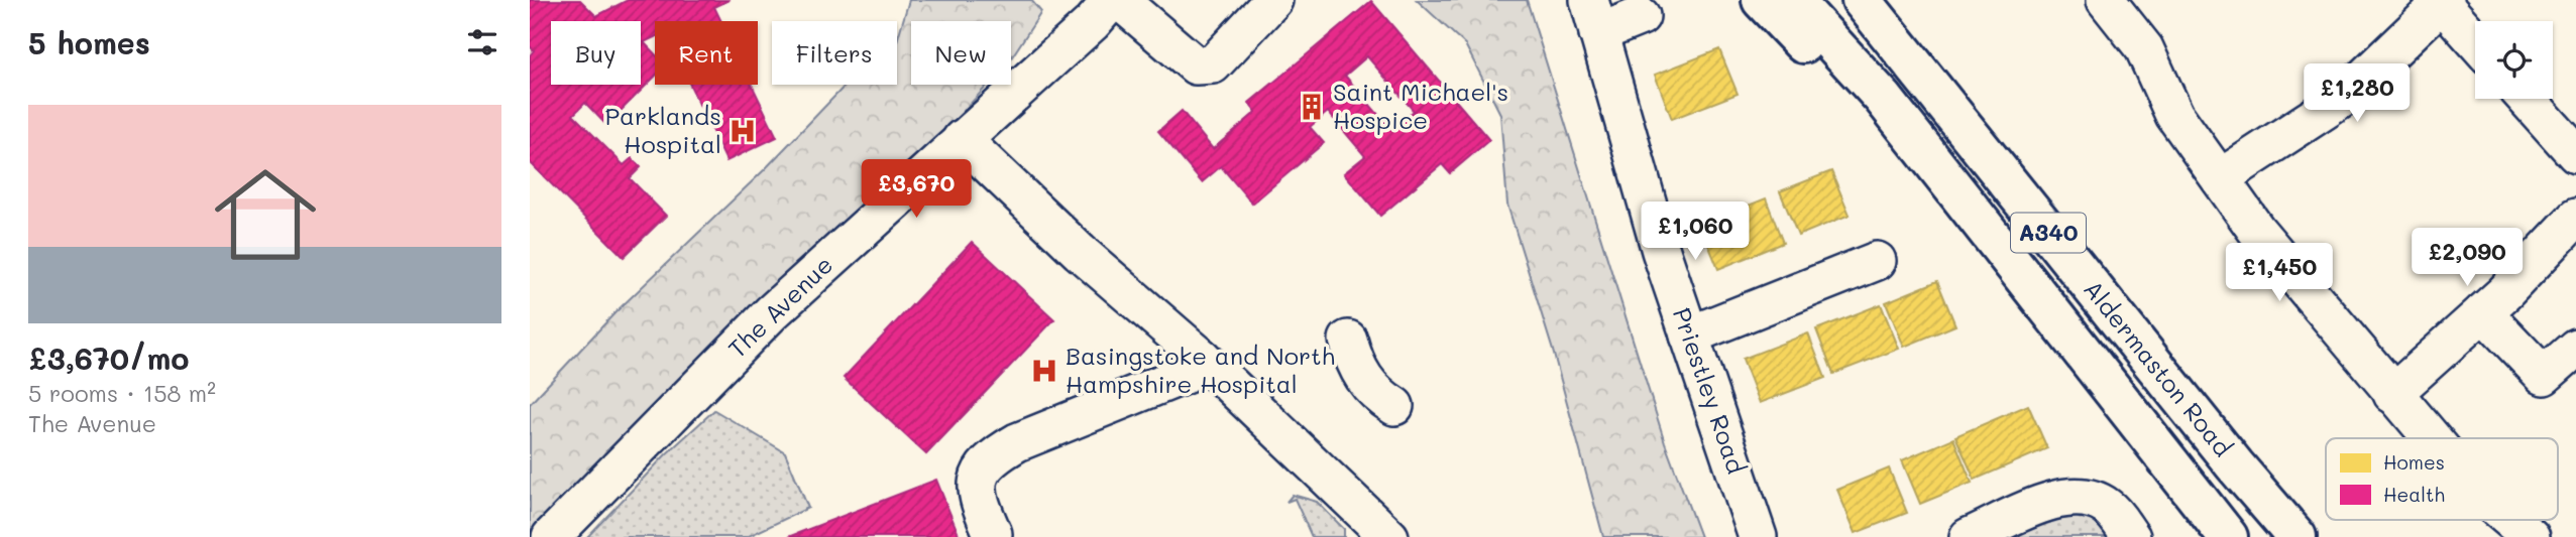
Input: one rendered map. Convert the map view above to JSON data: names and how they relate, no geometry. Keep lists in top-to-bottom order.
{
  "streets": {
    "main road": ["A340", "Aldermaston Road"],
    "street": ["The Avenue", "Priestley Road"]
  },
  "crossings": [
    ["A340", "Aldermaston Road"]
  ],
  "places": {
    "building": ["Saint Michael's Hospice"],
    "hospital": ["Parklands Hospital", "Basingstoke and North Hampshire Hospital"]
  },
  "legend": ["Homes", "Health"],
  "page": {
    "heading": "5 homes",
    "chip": [
      "Buy",
      "Rent",
      "Filters",
      "New"
    ],
    "price": [
      "£1,280",
      "£3,670",
      "£1,060",
      "£2,090",
      "£1,450"
    ],
    "list": [
      {
        "name": "£3,670/mo",
        "note": "5 rooms · 158 m² · The Avenue"
      }
    ]
  }
}
